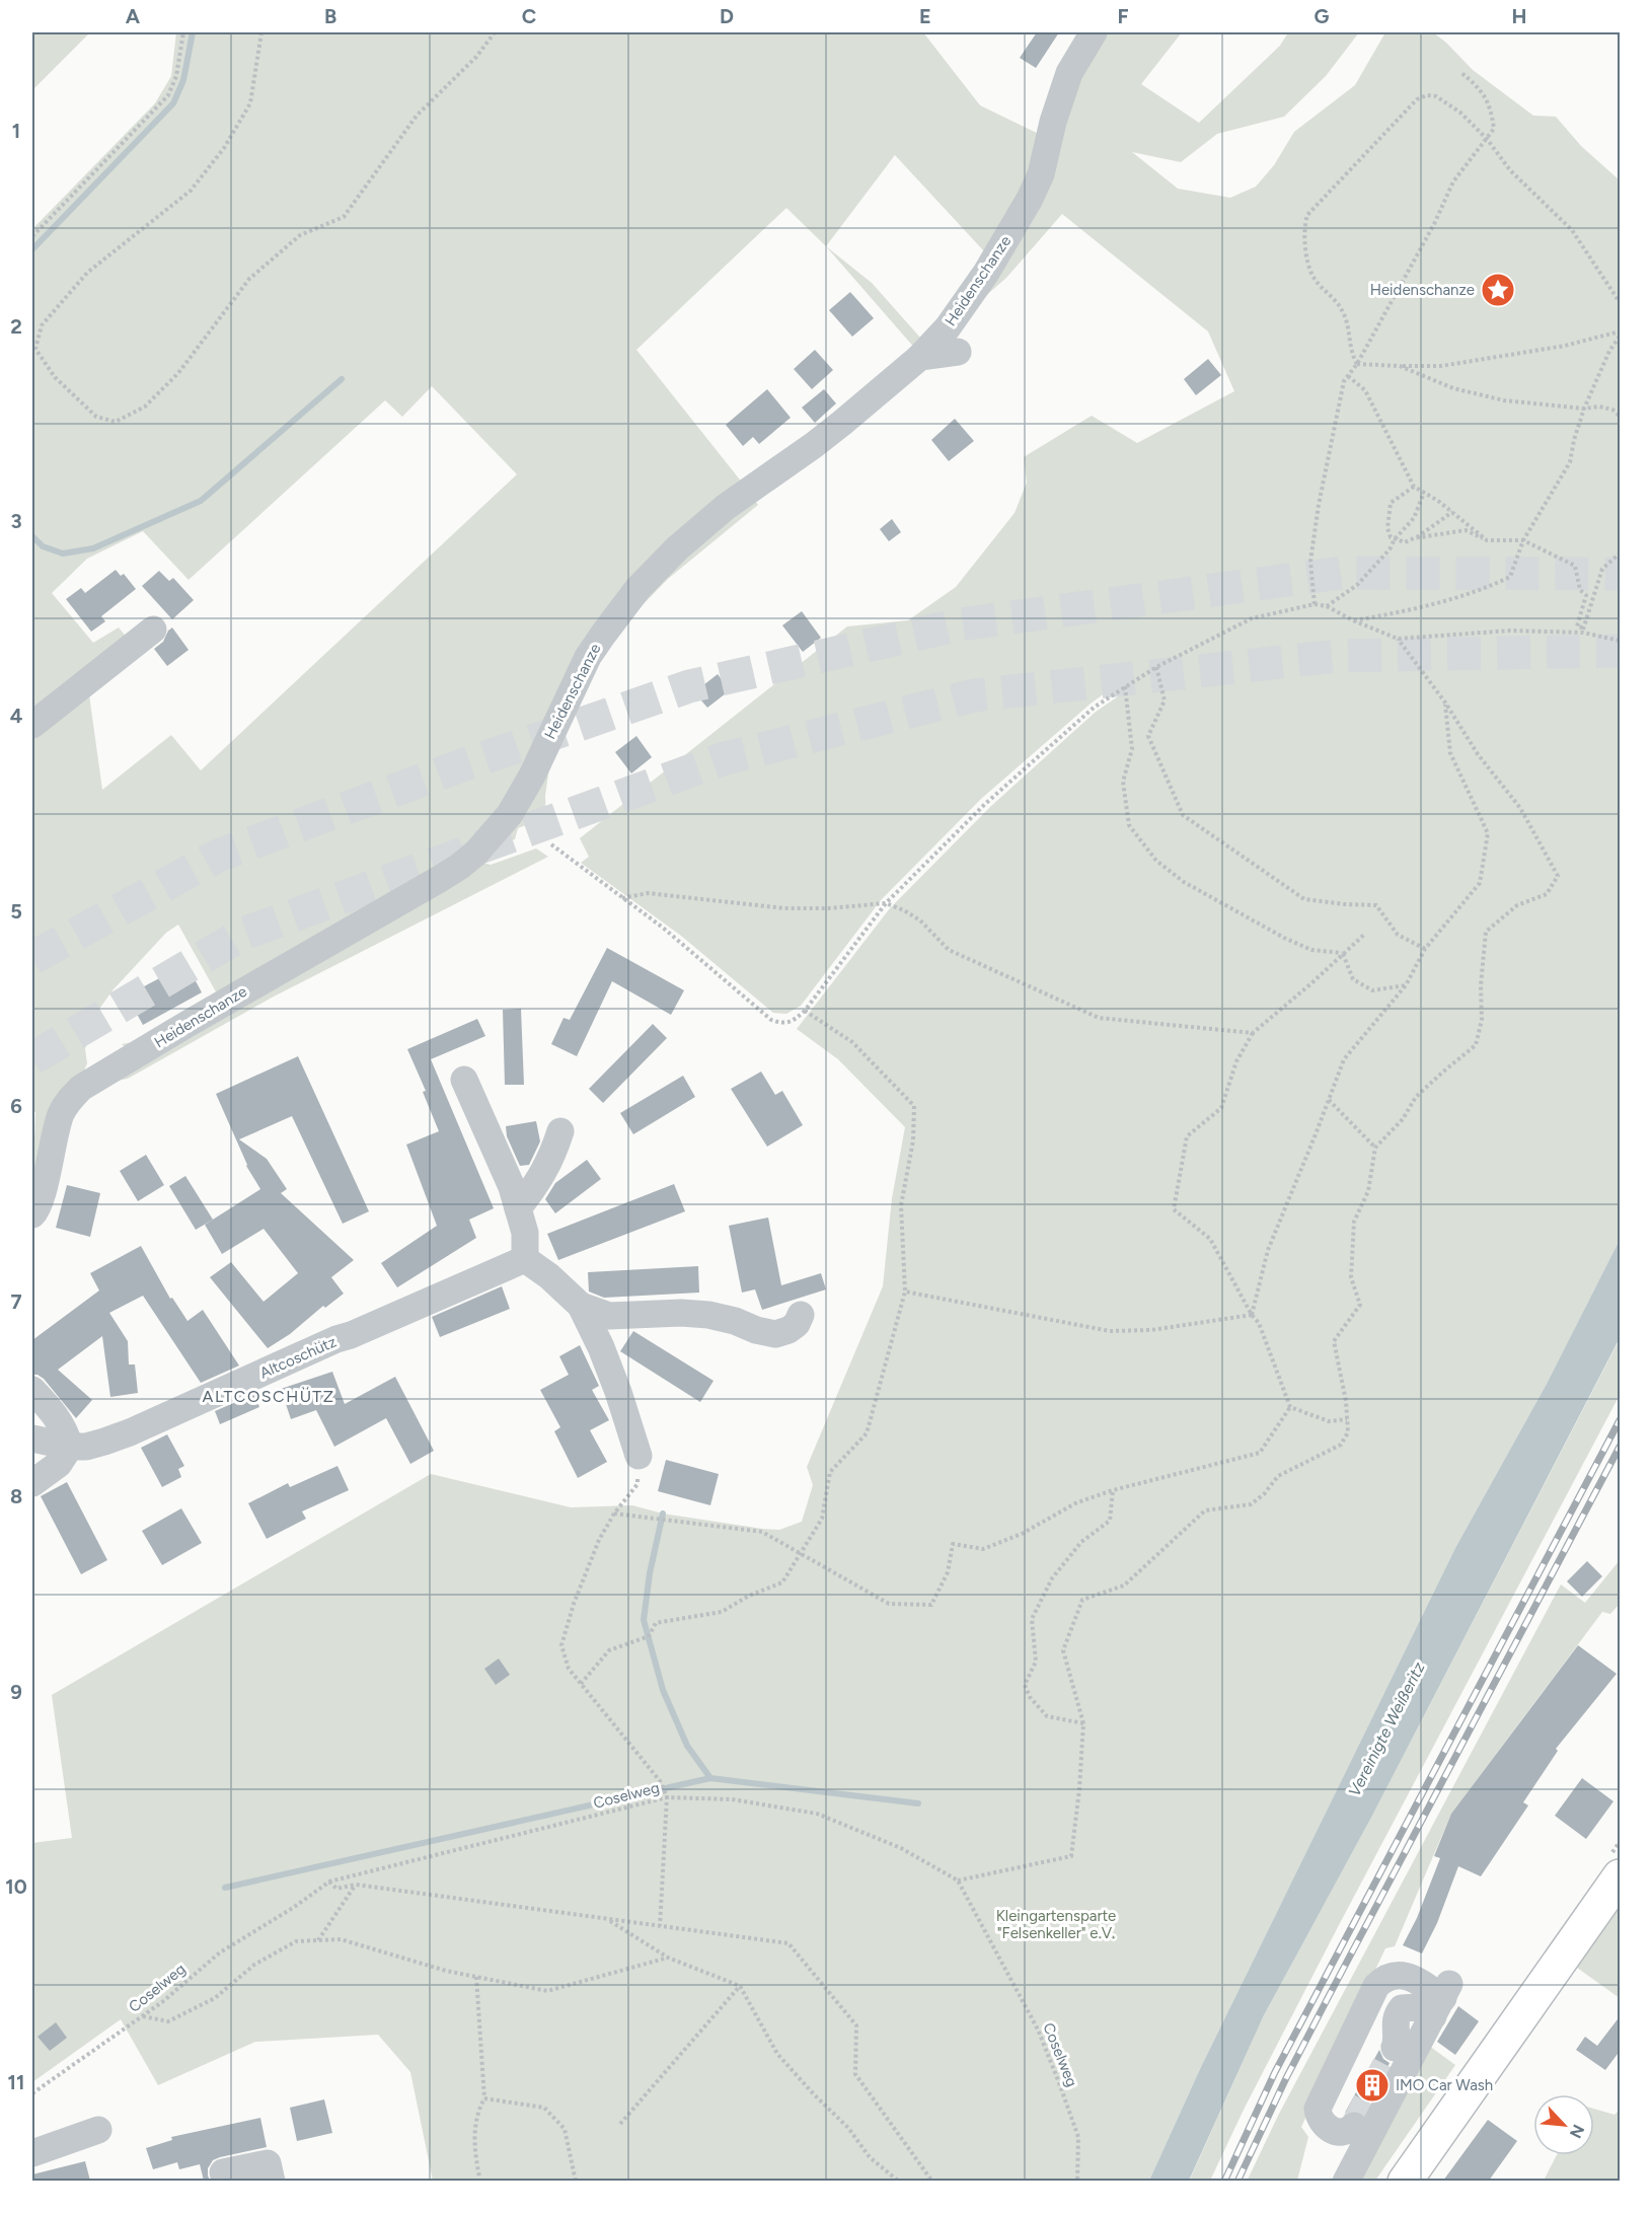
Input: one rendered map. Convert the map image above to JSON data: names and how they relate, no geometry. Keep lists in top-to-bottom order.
{
  "streets": {
    "street": ["Heidenschanze", "Altcoschütz"],
    "path": ["Coselweg"]
  },
  "districts": ["ALTCOSCHÜTZ"],
  "water": ["Vereinigte Weißeritz"],
  "parks": ["Kleingartensparte \"Felsenkeller\" e.V."],
  "places": {
    "place": ["Heidenschanze"],
    "building": ["IMO Car Wash"]
  },
  "north": "bottom right",
  "grid": {
    "columns": [
      "A",
      "B",
      "C",
      "D",
      "E",
      "F",
      "G",
      "H"
    ],
    "rows": [
      "1",
      "2",
      "3",
      "4",
      "5",
      "6",
      "7",
      "8",
      "9",
      "10",
      "11"
    ]
  }
}
